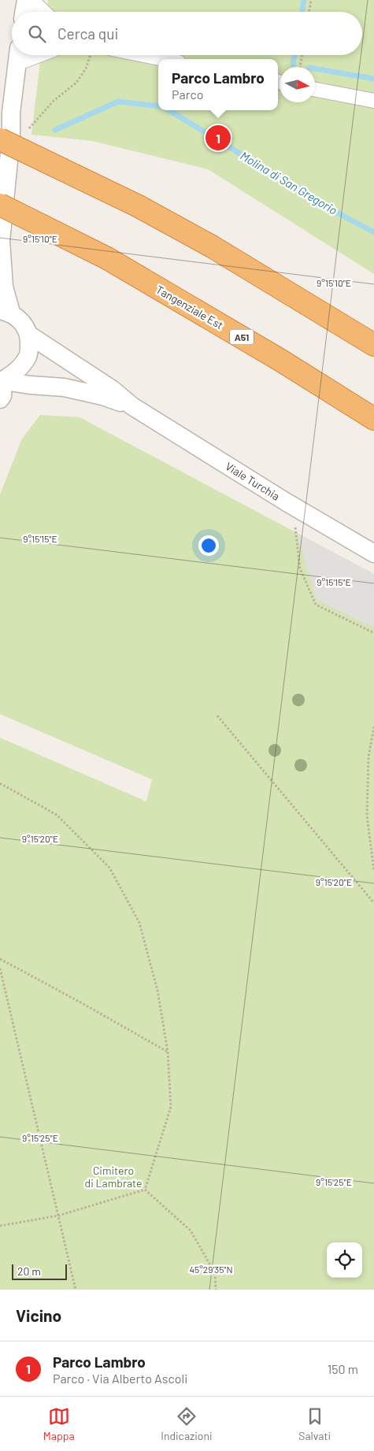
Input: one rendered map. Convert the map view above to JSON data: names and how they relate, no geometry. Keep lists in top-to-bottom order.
{
  "streets": {
    "highway": ["Tangenziale Est", "A51"],
    "street": ["Viale Turchia"]
  },
  "water": ["Molina di San Gregorio"],
  "parks": ["Cimitero di Lambrate"],
  "scale_bar": "20 m",
  "north": "right",
  "page": {
    "search": "Cerca qui",
    "popup": ["Parco Lambro", "Parco"],
    "pins": "1",
    "scale": "20 m",
    "heading": "Vicino",
    "list": [
      {
        "mark": "1",
        "name": "Parco Lambro",
        "note": "Parco · Via Alberto Ascoli",
        "value": "150 m"
      }
    ],
    "nav": ["Mappa", "Indicazioni", "Salvati"]
  },
  "coordinates": [
    "9°15'10\"E",
    "9°15'15\"E",
    "9°15'20\"E",
    "9°15'25\"E",
    "45°29'35\"N"
  ]
}
